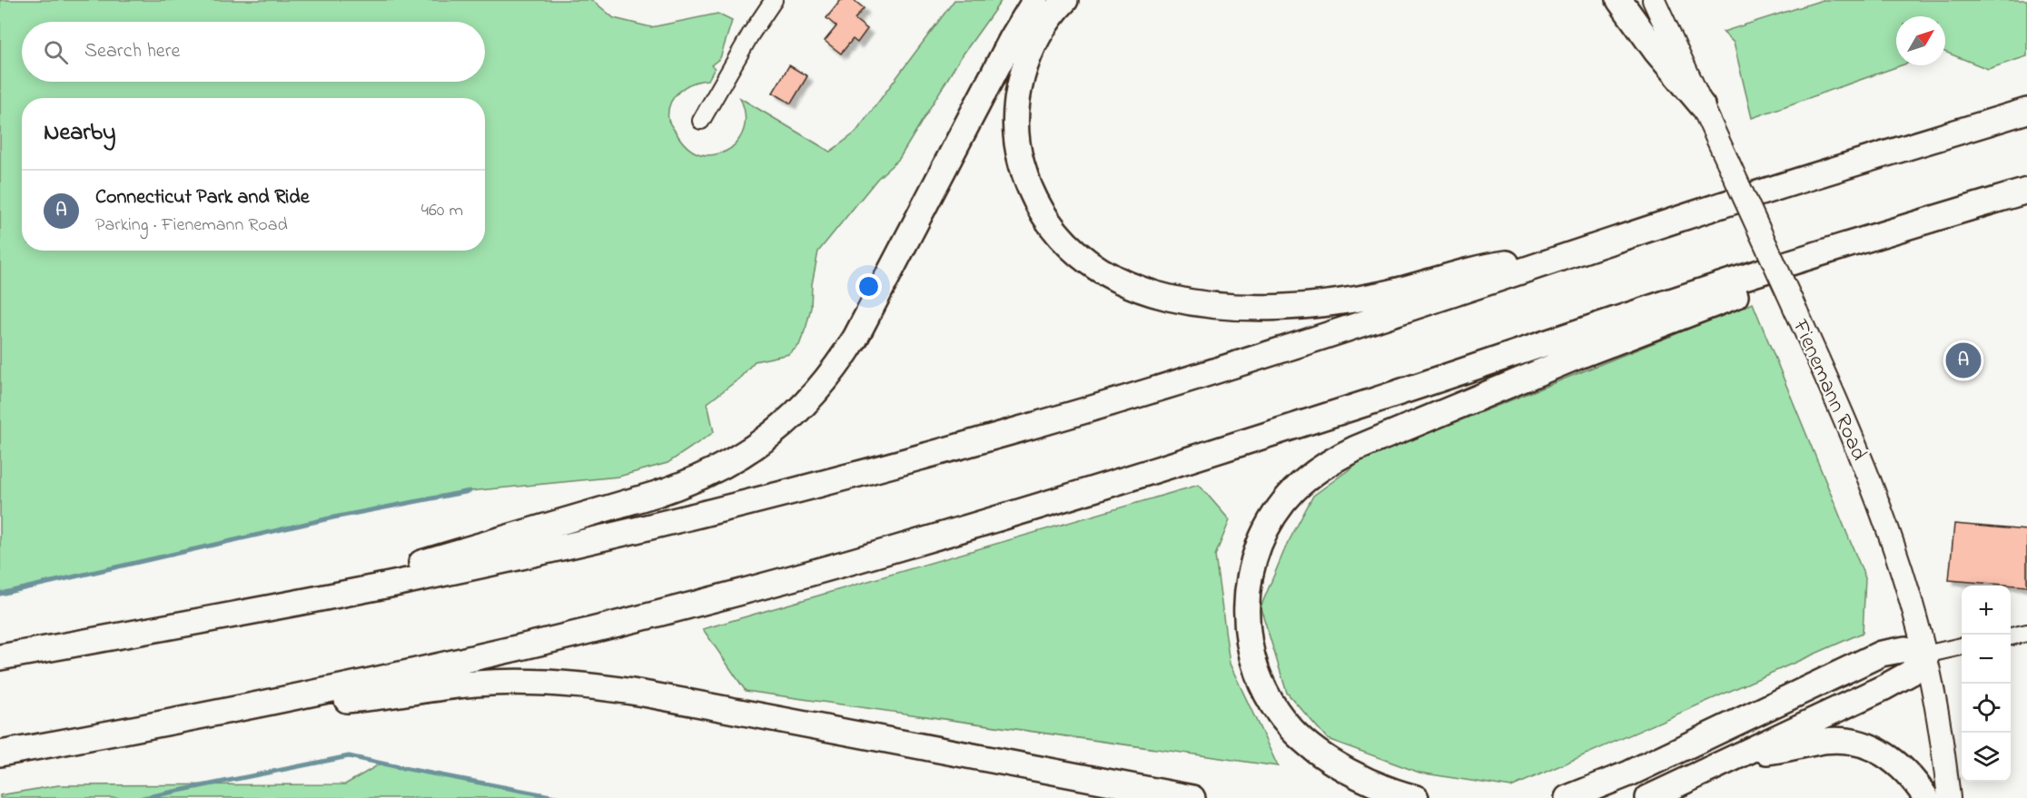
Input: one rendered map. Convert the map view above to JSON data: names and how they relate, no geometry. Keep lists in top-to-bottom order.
{
  "streets": {
    "main road": ["Fienemann Road"]
  },
  "north": "top right",
  "page": {
    "search": "Search here",
    "heading": "Nearby",
    "list": [
      {
        "mark": "A",
        "name": "Connecticut Park and Ride",
        "note": "Parking · Fienemann Road",
        "value": "460 m"
      }
    ],
    "pins": "A",
    "map_buttons": ["+", "−"]
  }
}
